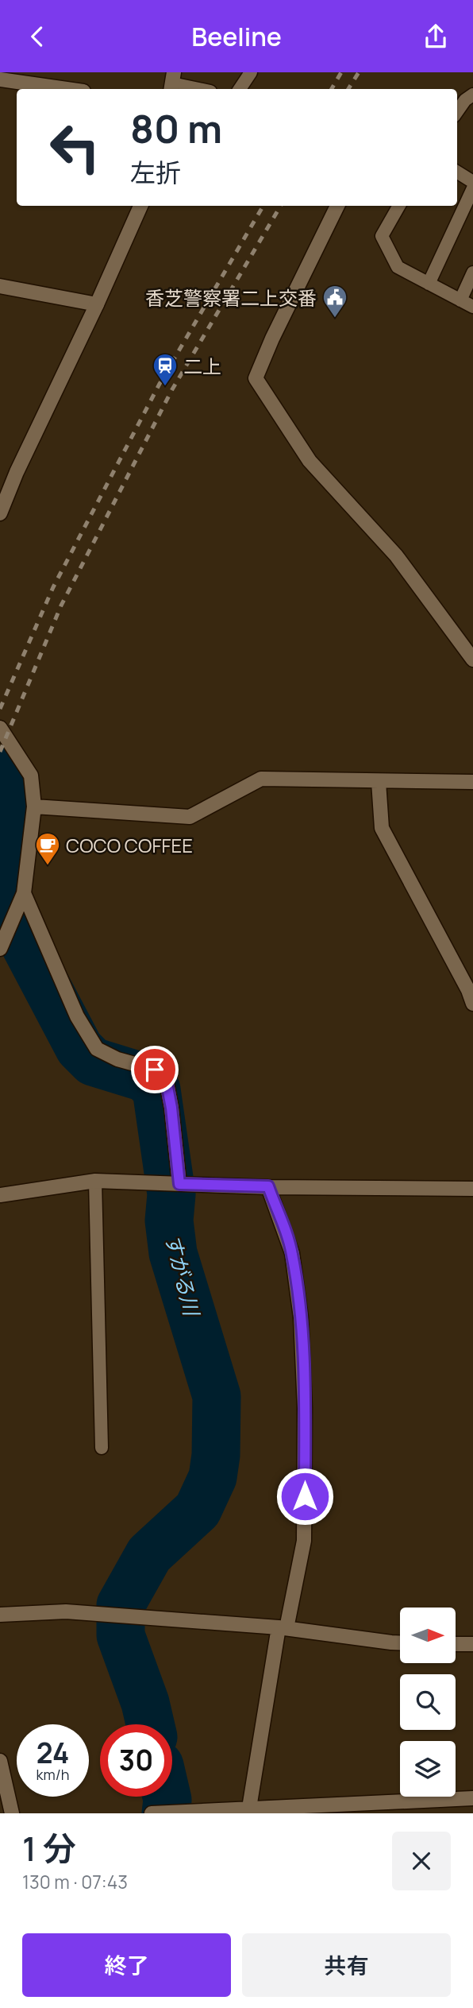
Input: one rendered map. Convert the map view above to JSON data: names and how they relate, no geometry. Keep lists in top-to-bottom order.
{
  "water": ["すがる川"],
  "places": {
    "public building": ["香芝警察署二上交番"],
    "station": ["二上"],
    "cafe": ["COCO COFFEE"]
  },
  "north": "right",
  "page": {
    "header": "Beeline",
    "turn": ["80 m", "左折"],
    "speed": "24 km/h",
    "limit": "30",
    "heading": ["1 分", "130 m · 07:43"],
    "buttons": ["終了", "共有"]
  }
}
